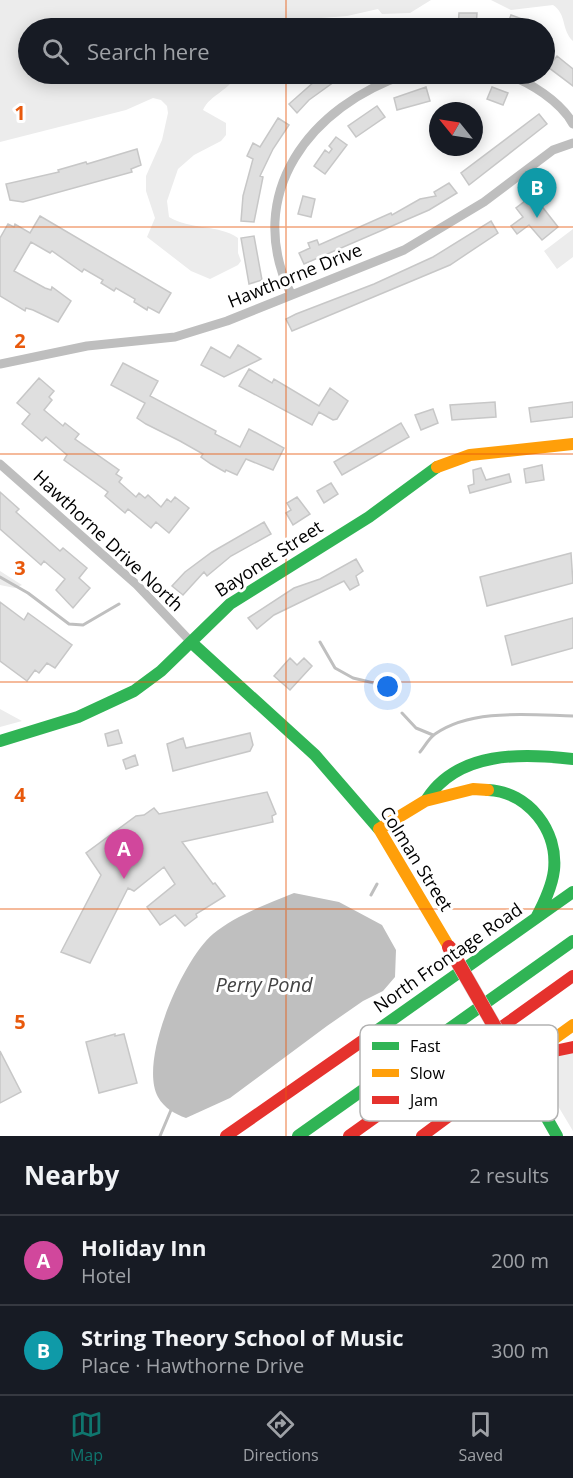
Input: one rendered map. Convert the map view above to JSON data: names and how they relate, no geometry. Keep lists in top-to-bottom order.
{
  "streets": {
    "main road": ["Bayonet Street", "Colman Street", "North Frontage Road"],
    "street": ["Hawthorne Drive", "Hawthorne Drive North"]
  },
  "crossings": [
    ["Hawthorne Drive North", "Bayonet Street"],
    ["Hawthorne Drive North", "Colman Street"],
    ["Bayonet Street", "Colman Street"]
  ],
  "water": ["Perry Pond"],
  "legend": ["Fast", "Slow", "Jam"],
  "north": "top left",
  "page": {
    "search": "Search here",
    "pins": ["B", "A"],
    "heading": ["Nearby", "2 results"],
    "list": [
      {
        "mark": "A",
        "name": "Holiday Inn",
        "note": "Hotel",
        "value": "200 m"
      },
      {
        "mark": "B",
        "name": "String Theory School of Music",
        "note": "Place · Hawthorne Drive",
        "value": "300 m"
      }
    ],
    "nav": ["Map", "Directions", "Saved"]
  },
  "grid": {
    "rows": [
      "1",
      "2",
      "3",
      "4",
      "5"
    ]
  }
}
